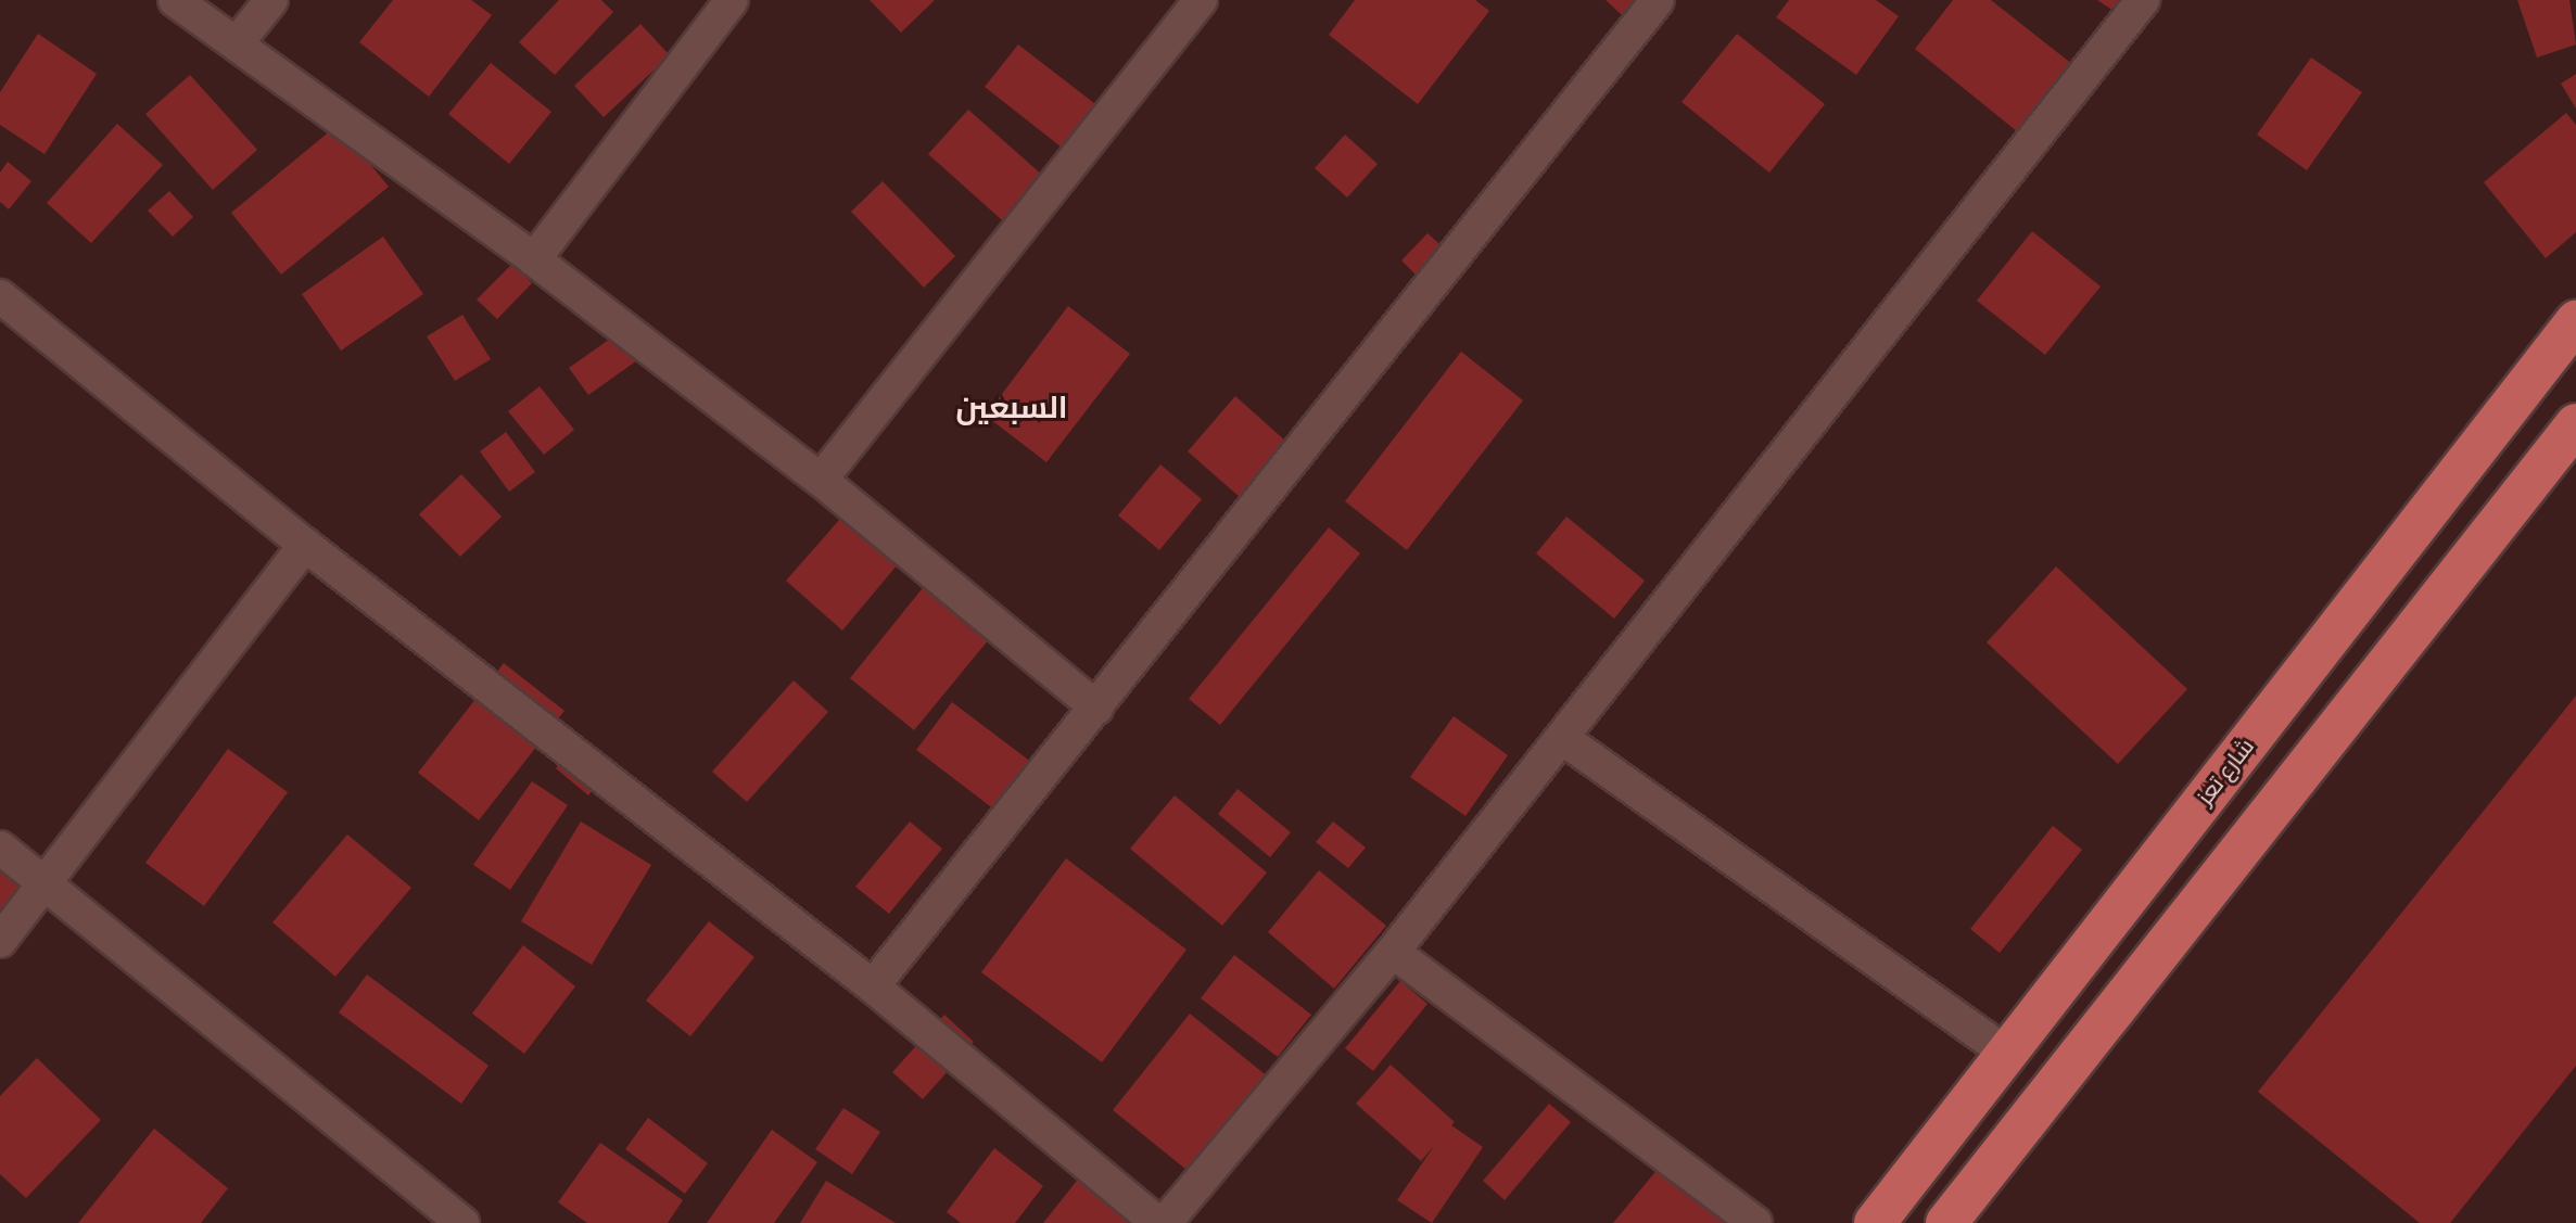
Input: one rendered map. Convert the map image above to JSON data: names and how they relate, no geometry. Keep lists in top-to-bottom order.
{
  "streets": {
    "highway": ["شارع تعز"]
  },
  "districts": ["السبعين"]
}
